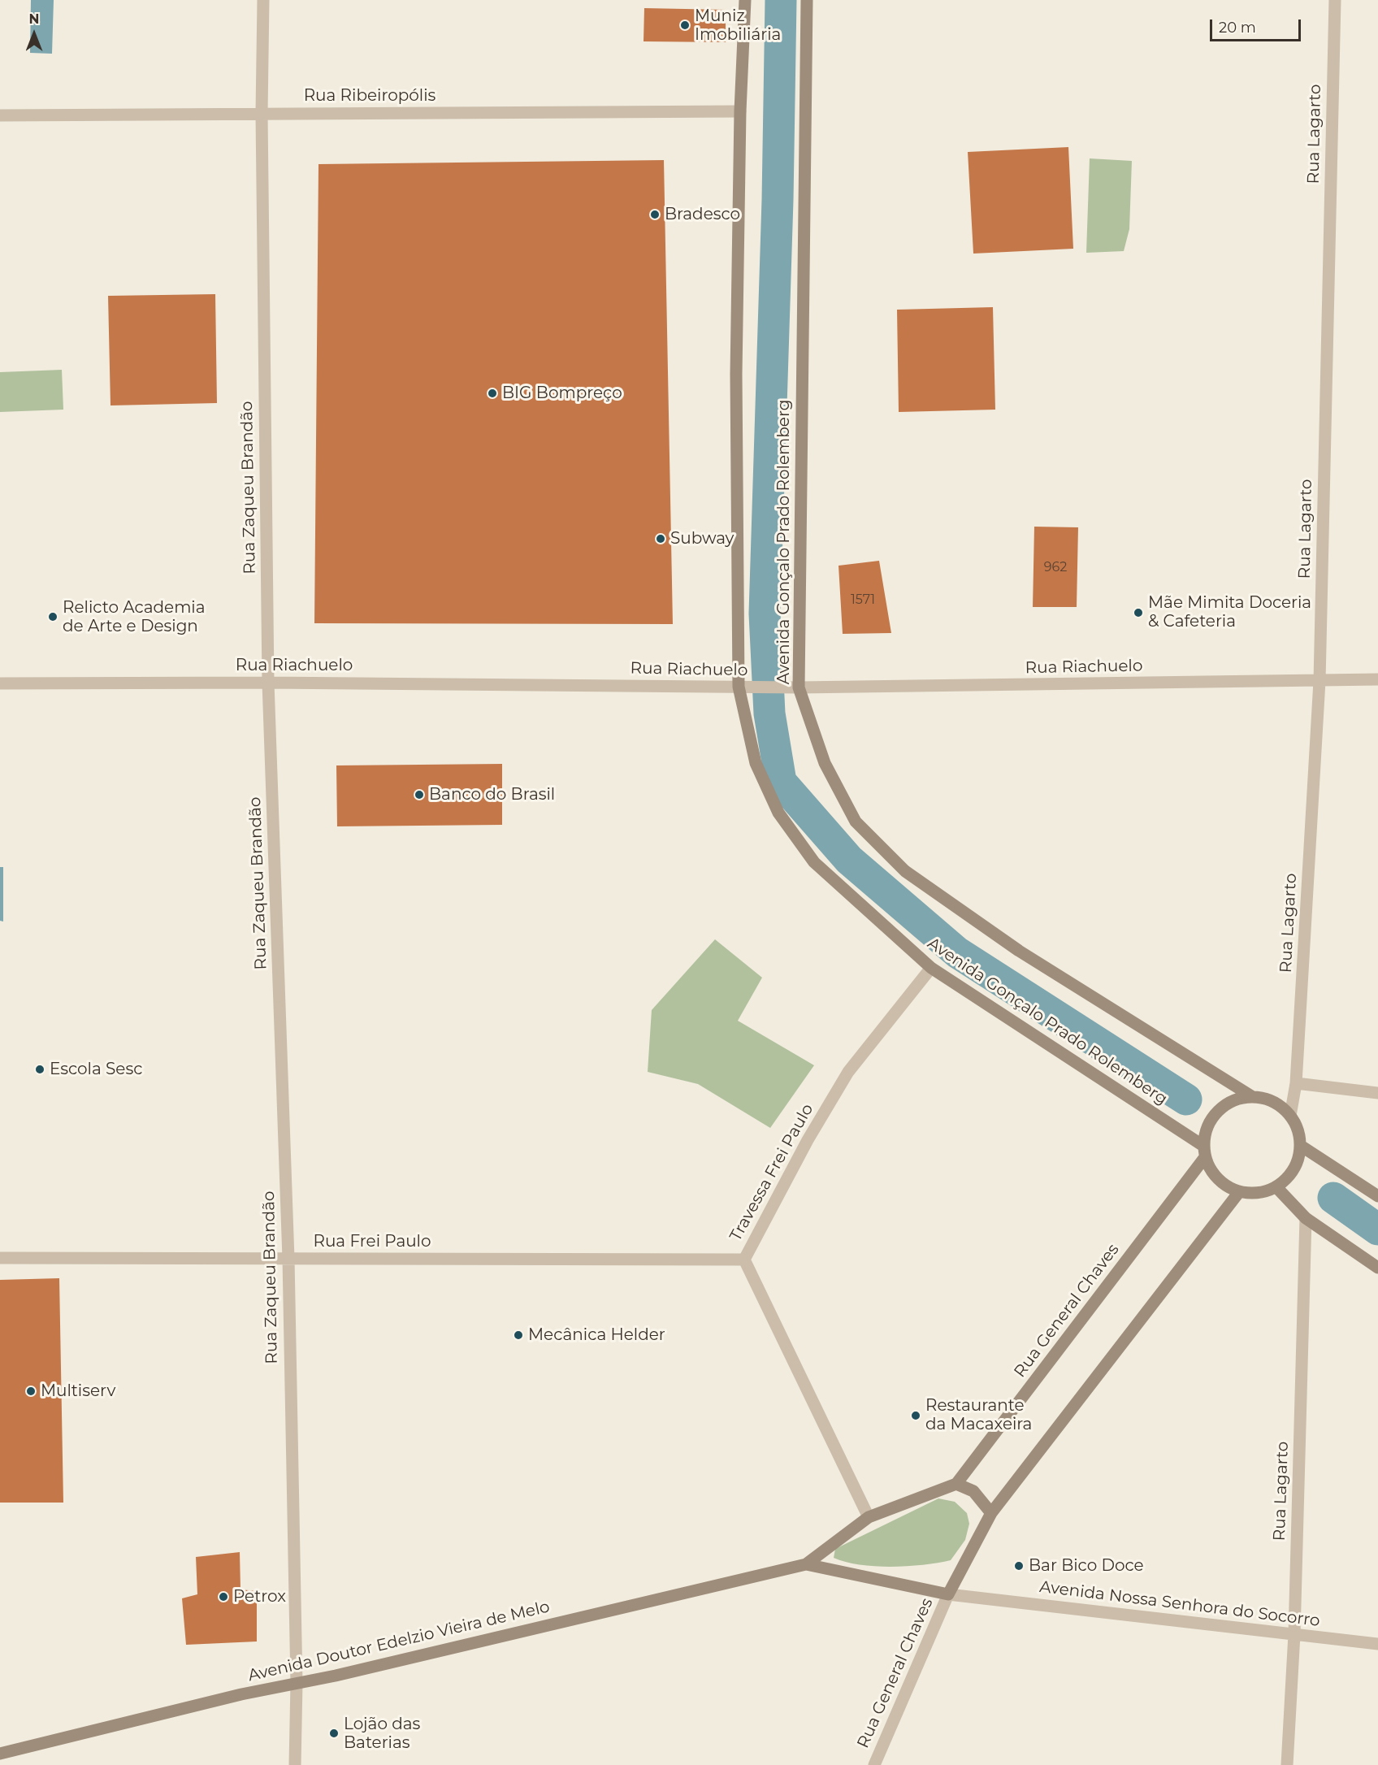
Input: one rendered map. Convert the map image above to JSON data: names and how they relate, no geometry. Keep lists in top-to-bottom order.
{
  "streets": {
    "street": [
      "Rua Ribeiropólis",
      "Rua Lagarto",
      "Rua Zaqueu Brandão",
      "Avenida Gonçalo Prado Rolemberg",
      "Rua Riachuelo",
      "Travessa Frei Paulo",
      "Rua Frei Paulo",
      "Rua General Chaves",
      "Avenida Nossa Senhora do Socorro",
      "Avenida Doutor Edelzio Vieira de Melo"
    ]
  },
  "crossings": [
    ["Rua Ribeiropólis", "Rua Zaqueu Brandão"],
    ["Rua Ribeiropólis", "Avenida Gonçalo Prado Rolemberg"],
    ["Rua Lagarto", "Avenida Gonçalo Prado Rolemberg"],
    ["Rua Lagarto", "Rua Riachuelo"],
    ["Rua Lagarto", "Rua General Chaves"],
    ["Rua Lagarto", "Avenida Nossa Senhora do Socorro"],
    ["Rua Zaqueu Brandão", "Rua Riachuelo"],
    ["Rua Zaqueu Brandão", "Rua Frei Paulo"],
    ["Rua Zaqueu Brandão", "Avenida Doutor Edelzio Vieira de Melo"],
    ["Avenida Gonçalo Prado Rolemberg", "Rua Riachuelo"],
    ["Avenida Gonçalo Prado Rolemberg", "Travessa Frei Paulo"],
    ["Avenida Gonçalo Prado Rolemberg", "Rua General Chaves"],
    ["Travessa Frei Paulo", "Rua Frei Paulo"],
    ["Rua General Chaves", "Avenida Nossa Senhora do Socorro"]
  ],
  "places": [
    "Muniz Imobiliária",
    "Bradesco",
    "BIG Bompreço",
    "Subway",
    "Mãe Mimita Doceria & Cafeteria",
    "Relicto Academia de Arte e Design",
    "Banco do Brasil",
    "Escola Sesc",
    "Mecânica Helder",
    "Multiserv",
    "Restaurante da Macaxeira",
    "Bar Bico Doce",
    "Petrox",
    "Lojão das Baterias"
  ],
  "house_numbers": ["962", "1571"],
  "scale_bar": "20 m",
  "north": "top"
}
